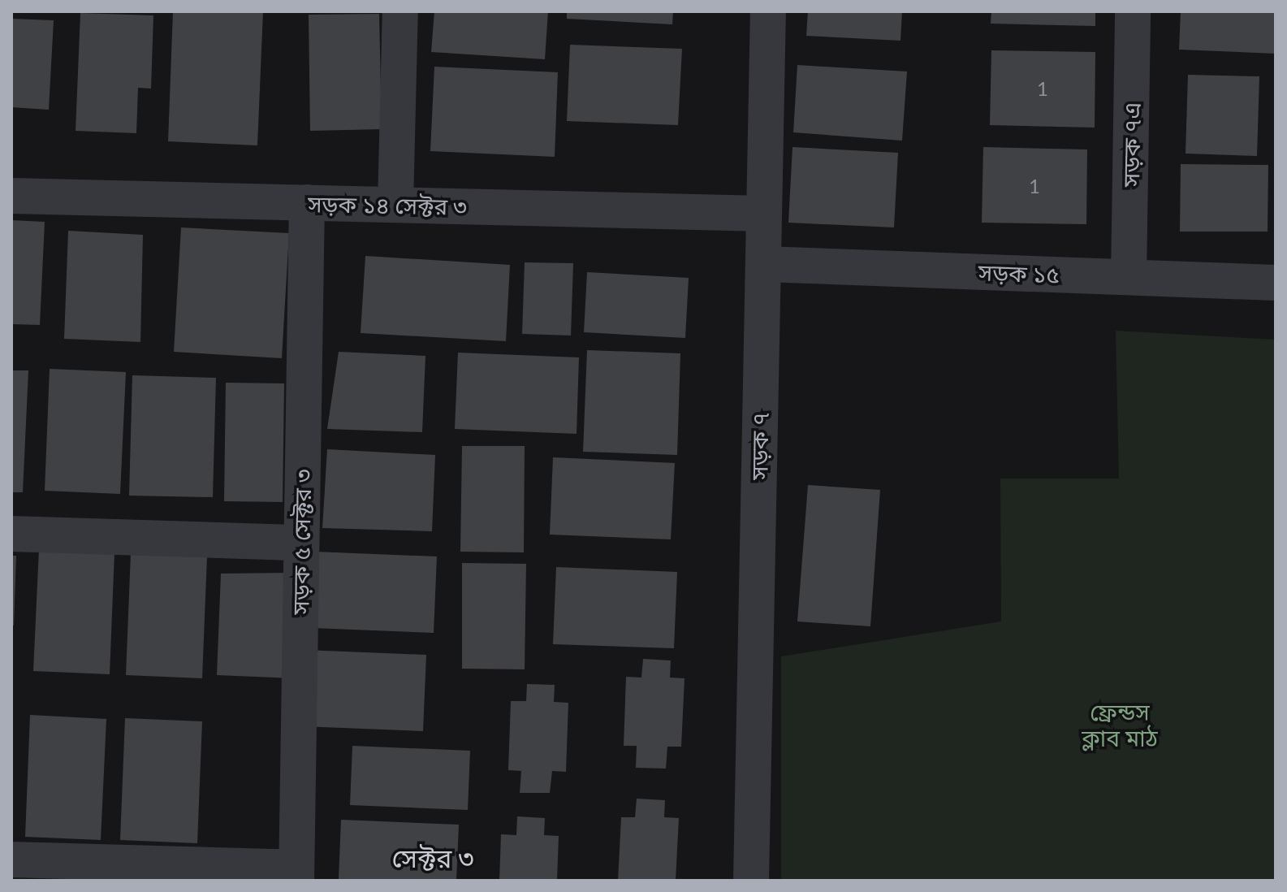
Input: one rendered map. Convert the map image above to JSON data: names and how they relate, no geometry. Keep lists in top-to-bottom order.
{
  "streets": {
    "street": [
      "সড়ক ৭এ",
      "সড়ক ১৪ সেক্টর ৩",
      "সড়ক ১৫",
      "সড়ক ৭",
      "সড়ক ৫ সেক্টর ৩"
    ]
  },
  "crossings": [
    ["সড়ক ৭এ", "সড়ক ১৫"],
    ["সড়ক ১৪ সেক্টর ৩", "সড়ক ৭"],
    ["সড়ক ১৪ সেক্টর ৩", "সড়ক ৫ সেক্টর ৩"],
    ["সড়ক ১৫", "সড়ক ৭"]
  ],
  "districts": ["সেক্টর ৩"],
  "parks": ["ফ্রেন্ডস ক্লাব মাঠ"],
  "house_numbers": ["1", "1"]
}
